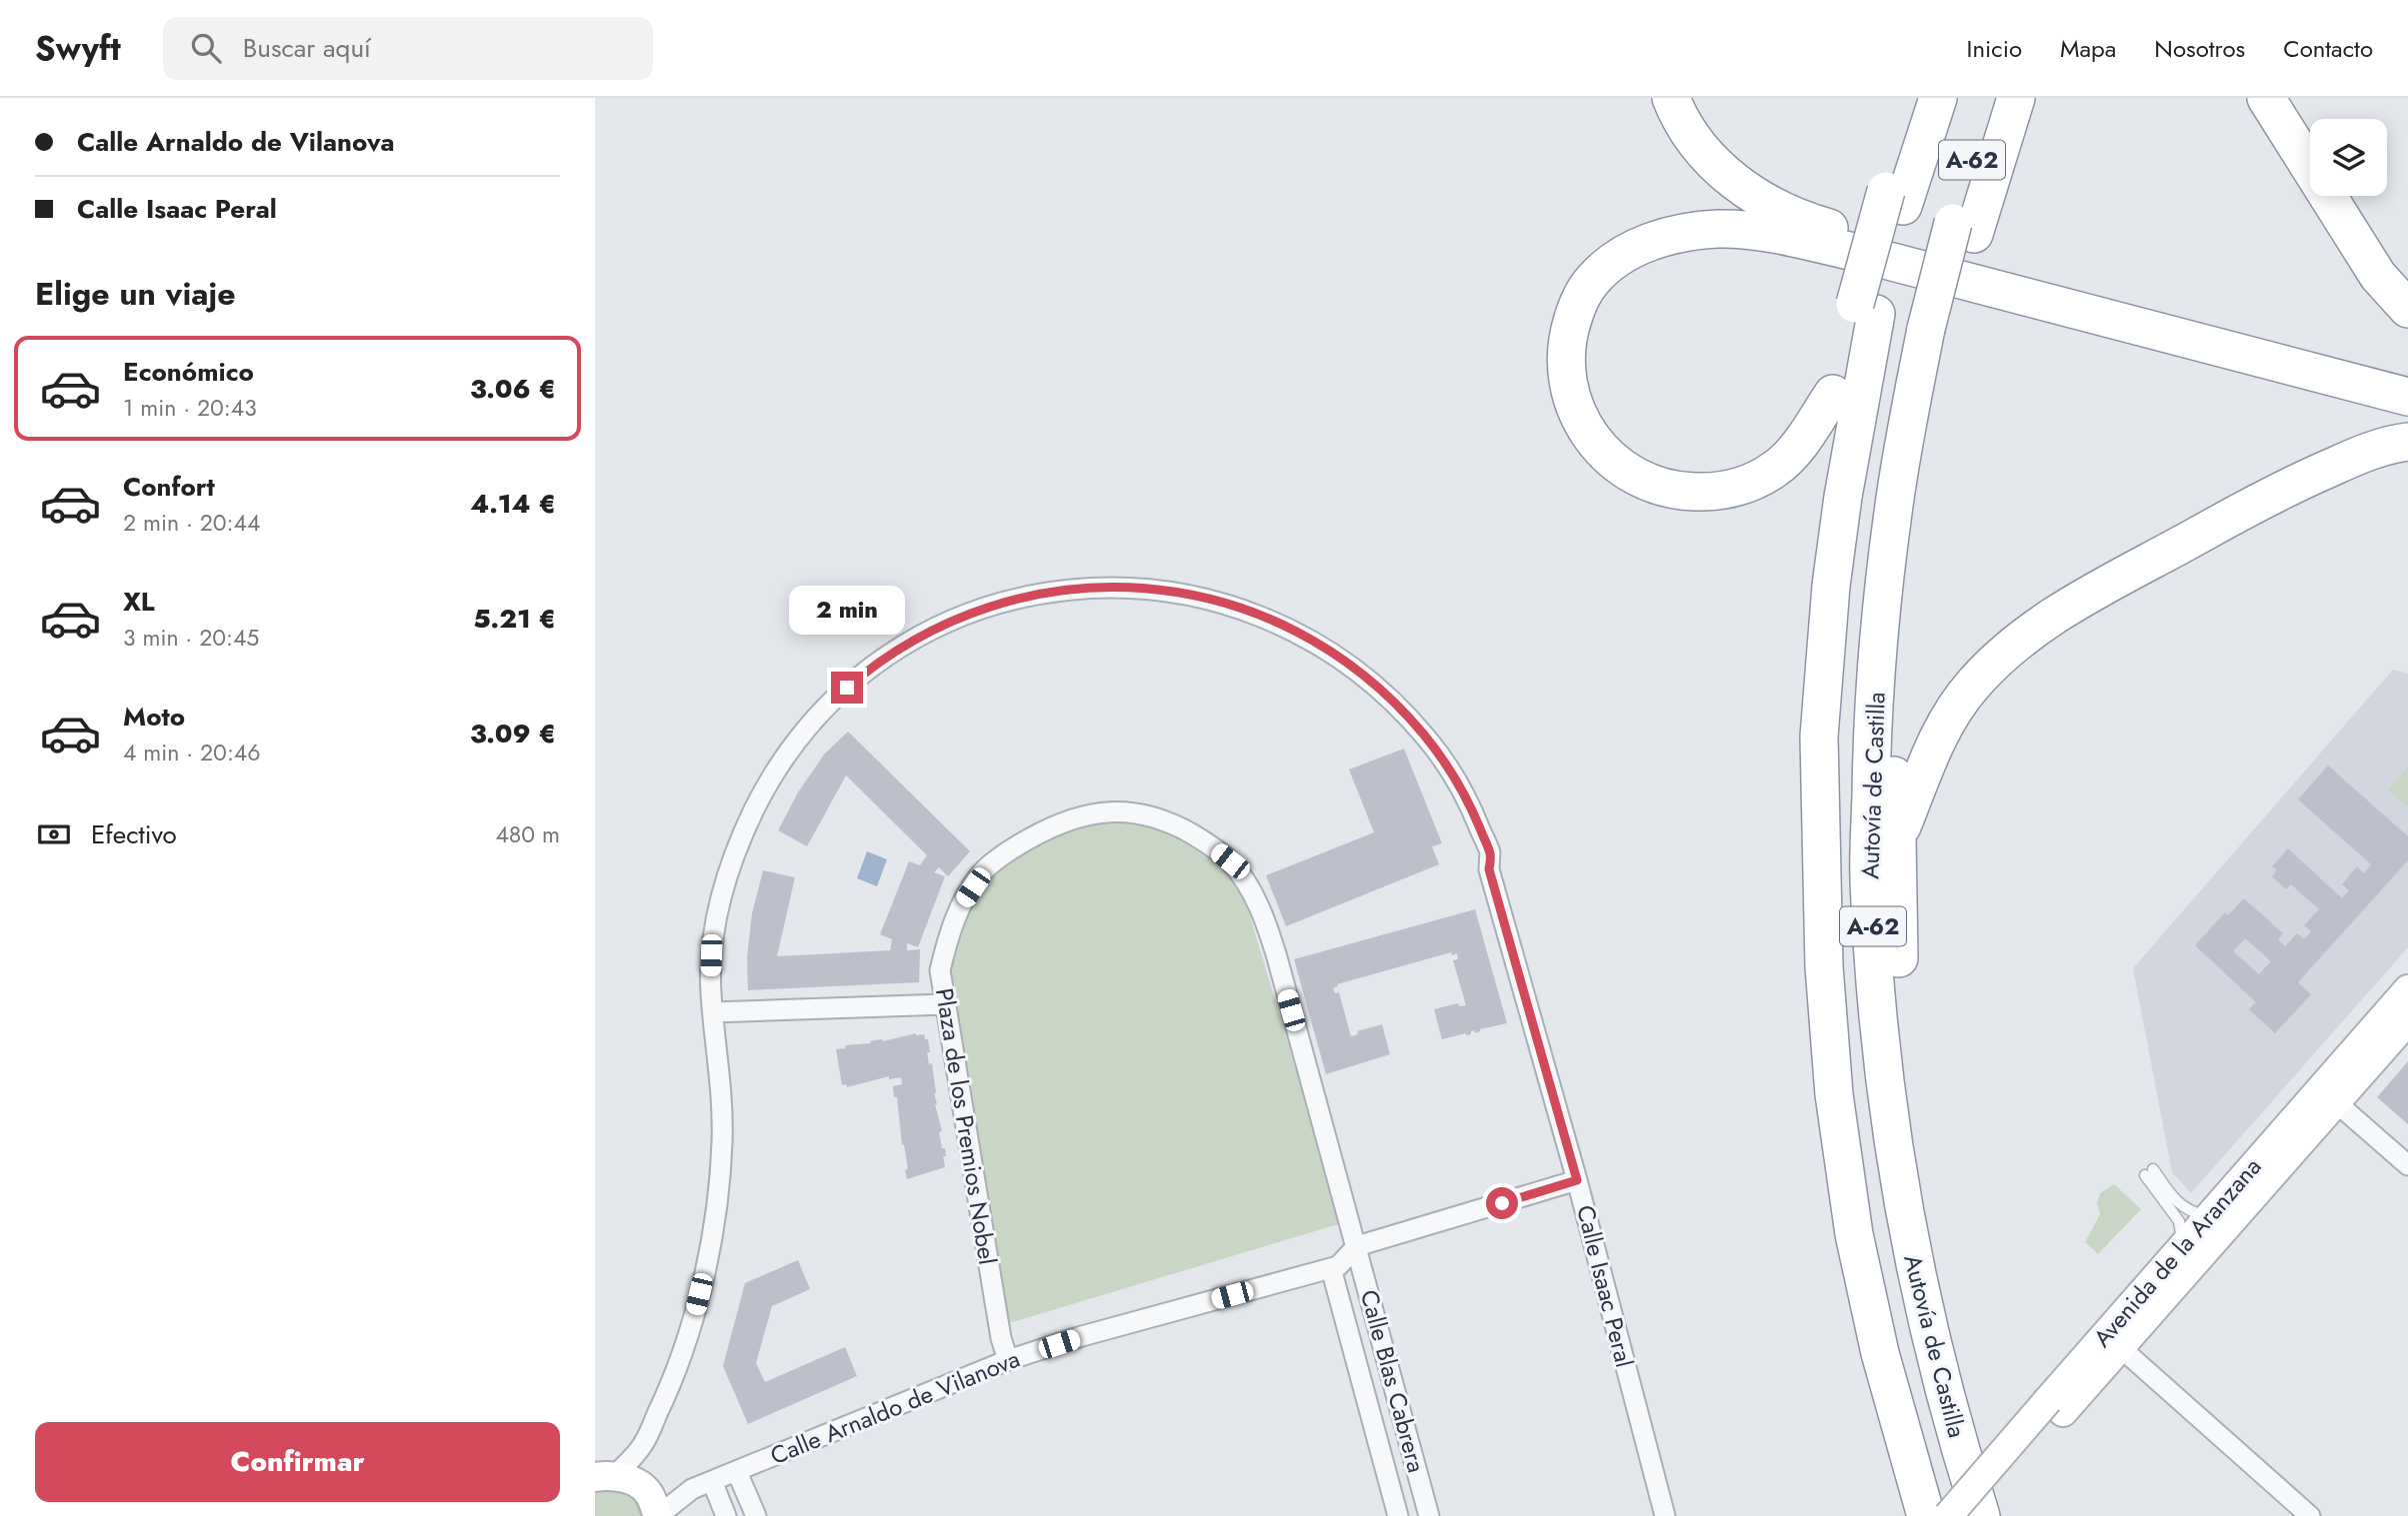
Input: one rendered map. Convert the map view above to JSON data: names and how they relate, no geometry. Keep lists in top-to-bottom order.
{
  "streets": {
    "highway": ["A-62", "Autovía de Castilla"],
    "street": [
      "Plaza de los Premios Nobel",
      "Avenida de la Aranzana",
      "Calle Isaac Peral",
      "Calle Blas Cabrera",
      "Calle Arnaldo de Vilanova"
    ]
  },
  "crossings": [
    ["Plaza de los Premios Nobel", "Calle Blas Cabrera"],
    ["Plaza de los Premios Nobel", "Calle Arnaldo de Vilanova"],
    ["Calle Isaac Peral", "Calle Arnaldo de Vilanova"],
    ["Calle Blas Cabrera", "Calle Arnaldo de Vilanova"]
  ],
  "page": {
    "header": "Swyft",
    "search": "Buscar aquí",
    "nav": [
      "Inicio",
      "Mapa",
      "Nosotros",
      "Contacto"
    ],
    "banner": ["Calle Arnaldo de Vilanova", "Calle Isaac Peral"],
    "heading": "Elige un viaje",
    "list": [
      {
        "name": "Económico",
        "note": "1 min · 20:43",
        "value": "3.06 €"
      },
      {
        "name": "Confort",
        "note": "2 min · 20:44",
        "value": "4.14 €"
      },
      {
        "name": "XL",
        "note": "3 min · 20:45",
        "value": "5.21 €"
      },
      {
        "name": "Moto",
        "note": "4 min · 20:46",
        "value": "3.09 €"
      }
    ],
    "bubble": "2 min",
    "pay": ["Efectivo", "480 m"],
    "buttons": "Confirmar"
  }
}
